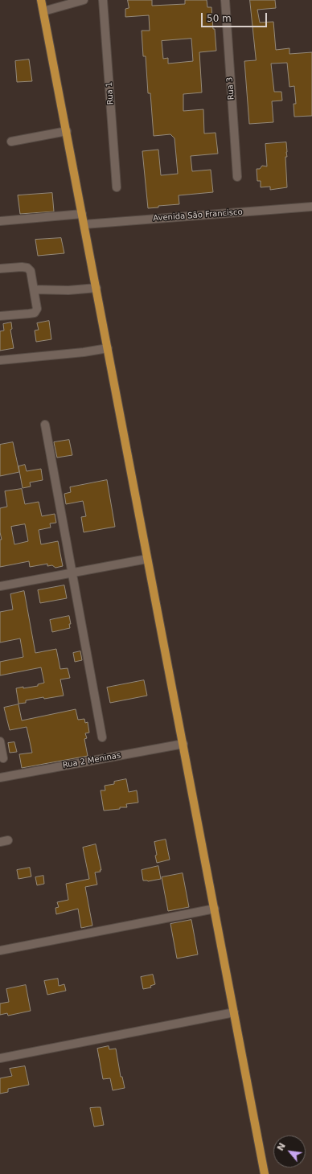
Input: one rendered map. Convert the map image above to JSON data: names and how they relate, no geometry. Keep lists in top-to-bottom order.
{
  "streets": {
    "street": [
      "Rua 3",
      "Rua 1",
      "Avenida São Francisco",
      "Rua 2 Meninas"
    ]
  },
  "scale_bar": "50 m",
  "north": "top left"
}
